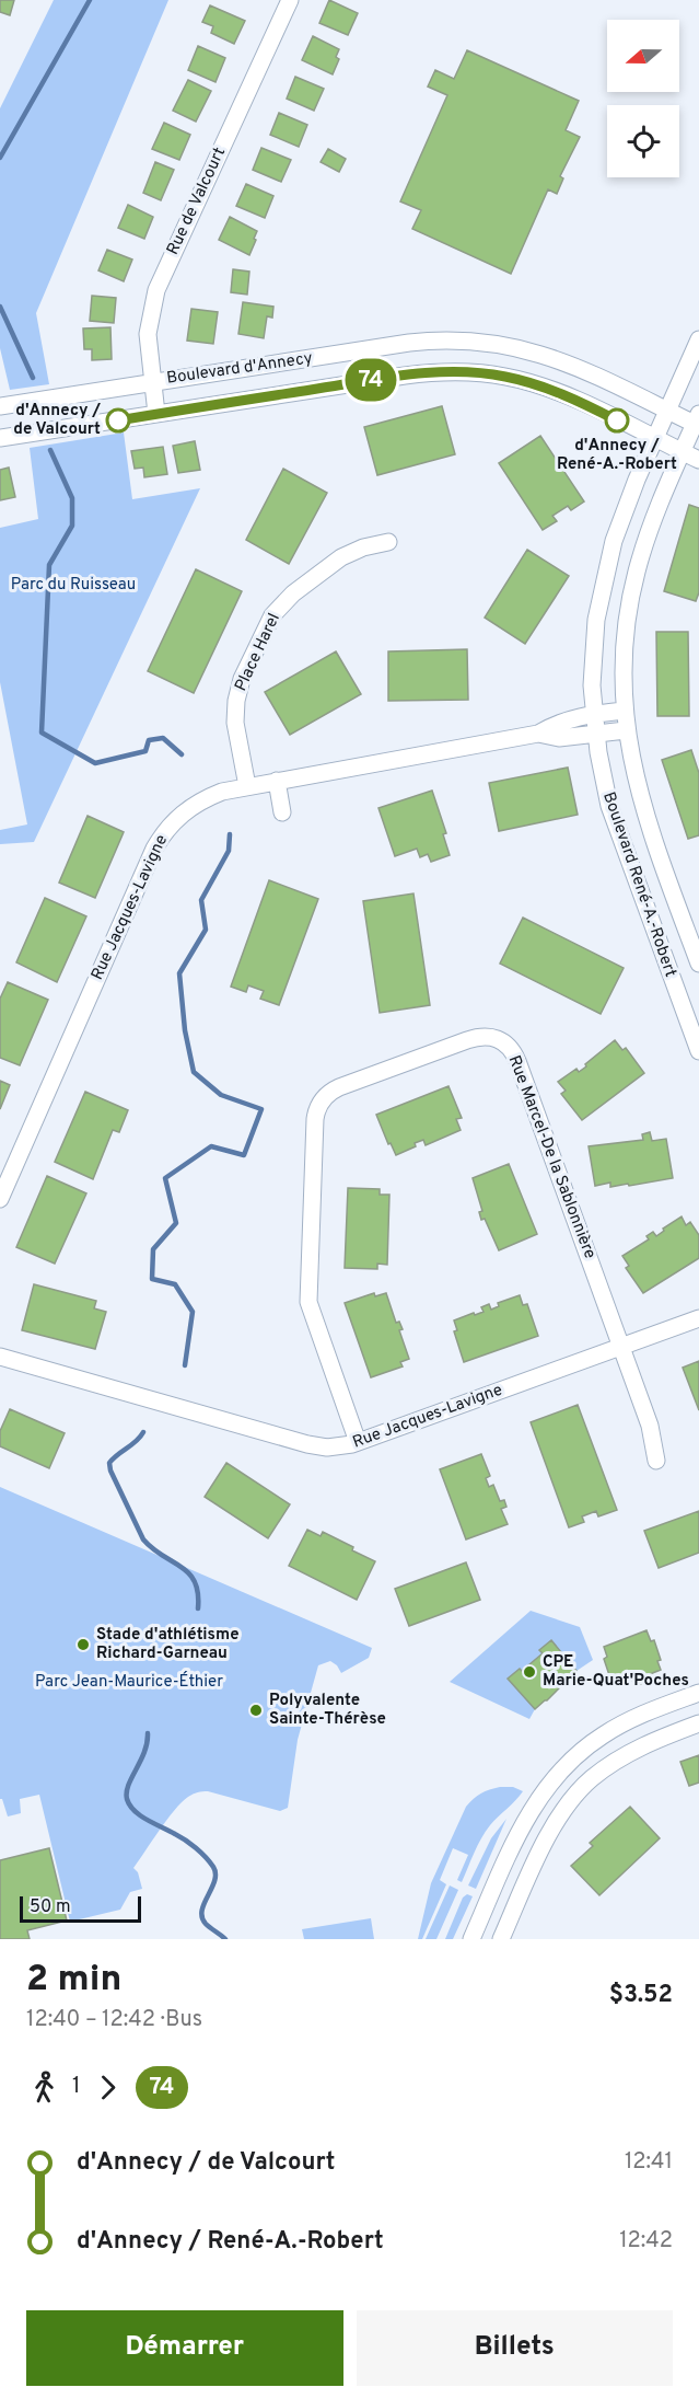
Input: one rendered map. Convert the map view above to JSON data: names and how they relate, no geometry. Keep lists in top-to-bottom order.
{
  "streets": {
    "street": [
      "Rue de Valcourt",
      "Boulevard d'Annecy",
      "Place Harel",
      "Boulevard René-A.-Robert",
      "Rue Jacques-Lavigne",
      "Rue Marcel-De la Sablonnière"
    ]
  },
  "crossings": [
    ["Rue de Valcourt", "Boulevard d'Annecy"],
    ["Boulevard d'Annecy", "Boulevard René-A.-Robert"],
    ["Place Harel", "Rue Jacques-Lavigne"],
    ["Boulevard René-A.-Robert", "Rue Jacques-Lavigne"],
    ["Rue Jacques-Lavigne", "Rue Marcel-De la Sablonnière"]
  ],
  "parks": ["Parc du Ruisseau", "Parc Jean-Maurice-Éthier"],
  "places": [
    "d'Annecy / de Valcourt",
    "d'Annecy / René-A.-Robert",
    "Stade d'athlétisme Richard-Garneau",
    "CPE Marie-Quat'Poches",
    "Polyvalente Sainte-Thérèse"
  ],
  "lines": ["bus line 74"],
  "scale_bar": "50 m",
  "north": "left",
  "page": {
    "on_map": "74",
    "scale": "50 m",
    "heading": ["2 min", "12:40 – 12:42 · Bus", "$3.52"],
    "legs": ["1", "74"],
    "list": [
      {
        "name": "d'Annecy / de Valcourt",
        "value": "12:41"
      },
      {
        "name": "d'Annecy / René-A.-Robert",
        "value": "12:42"
      }
    ],
    "buttons": ["Démarrer", "Billets"]
  }
}
